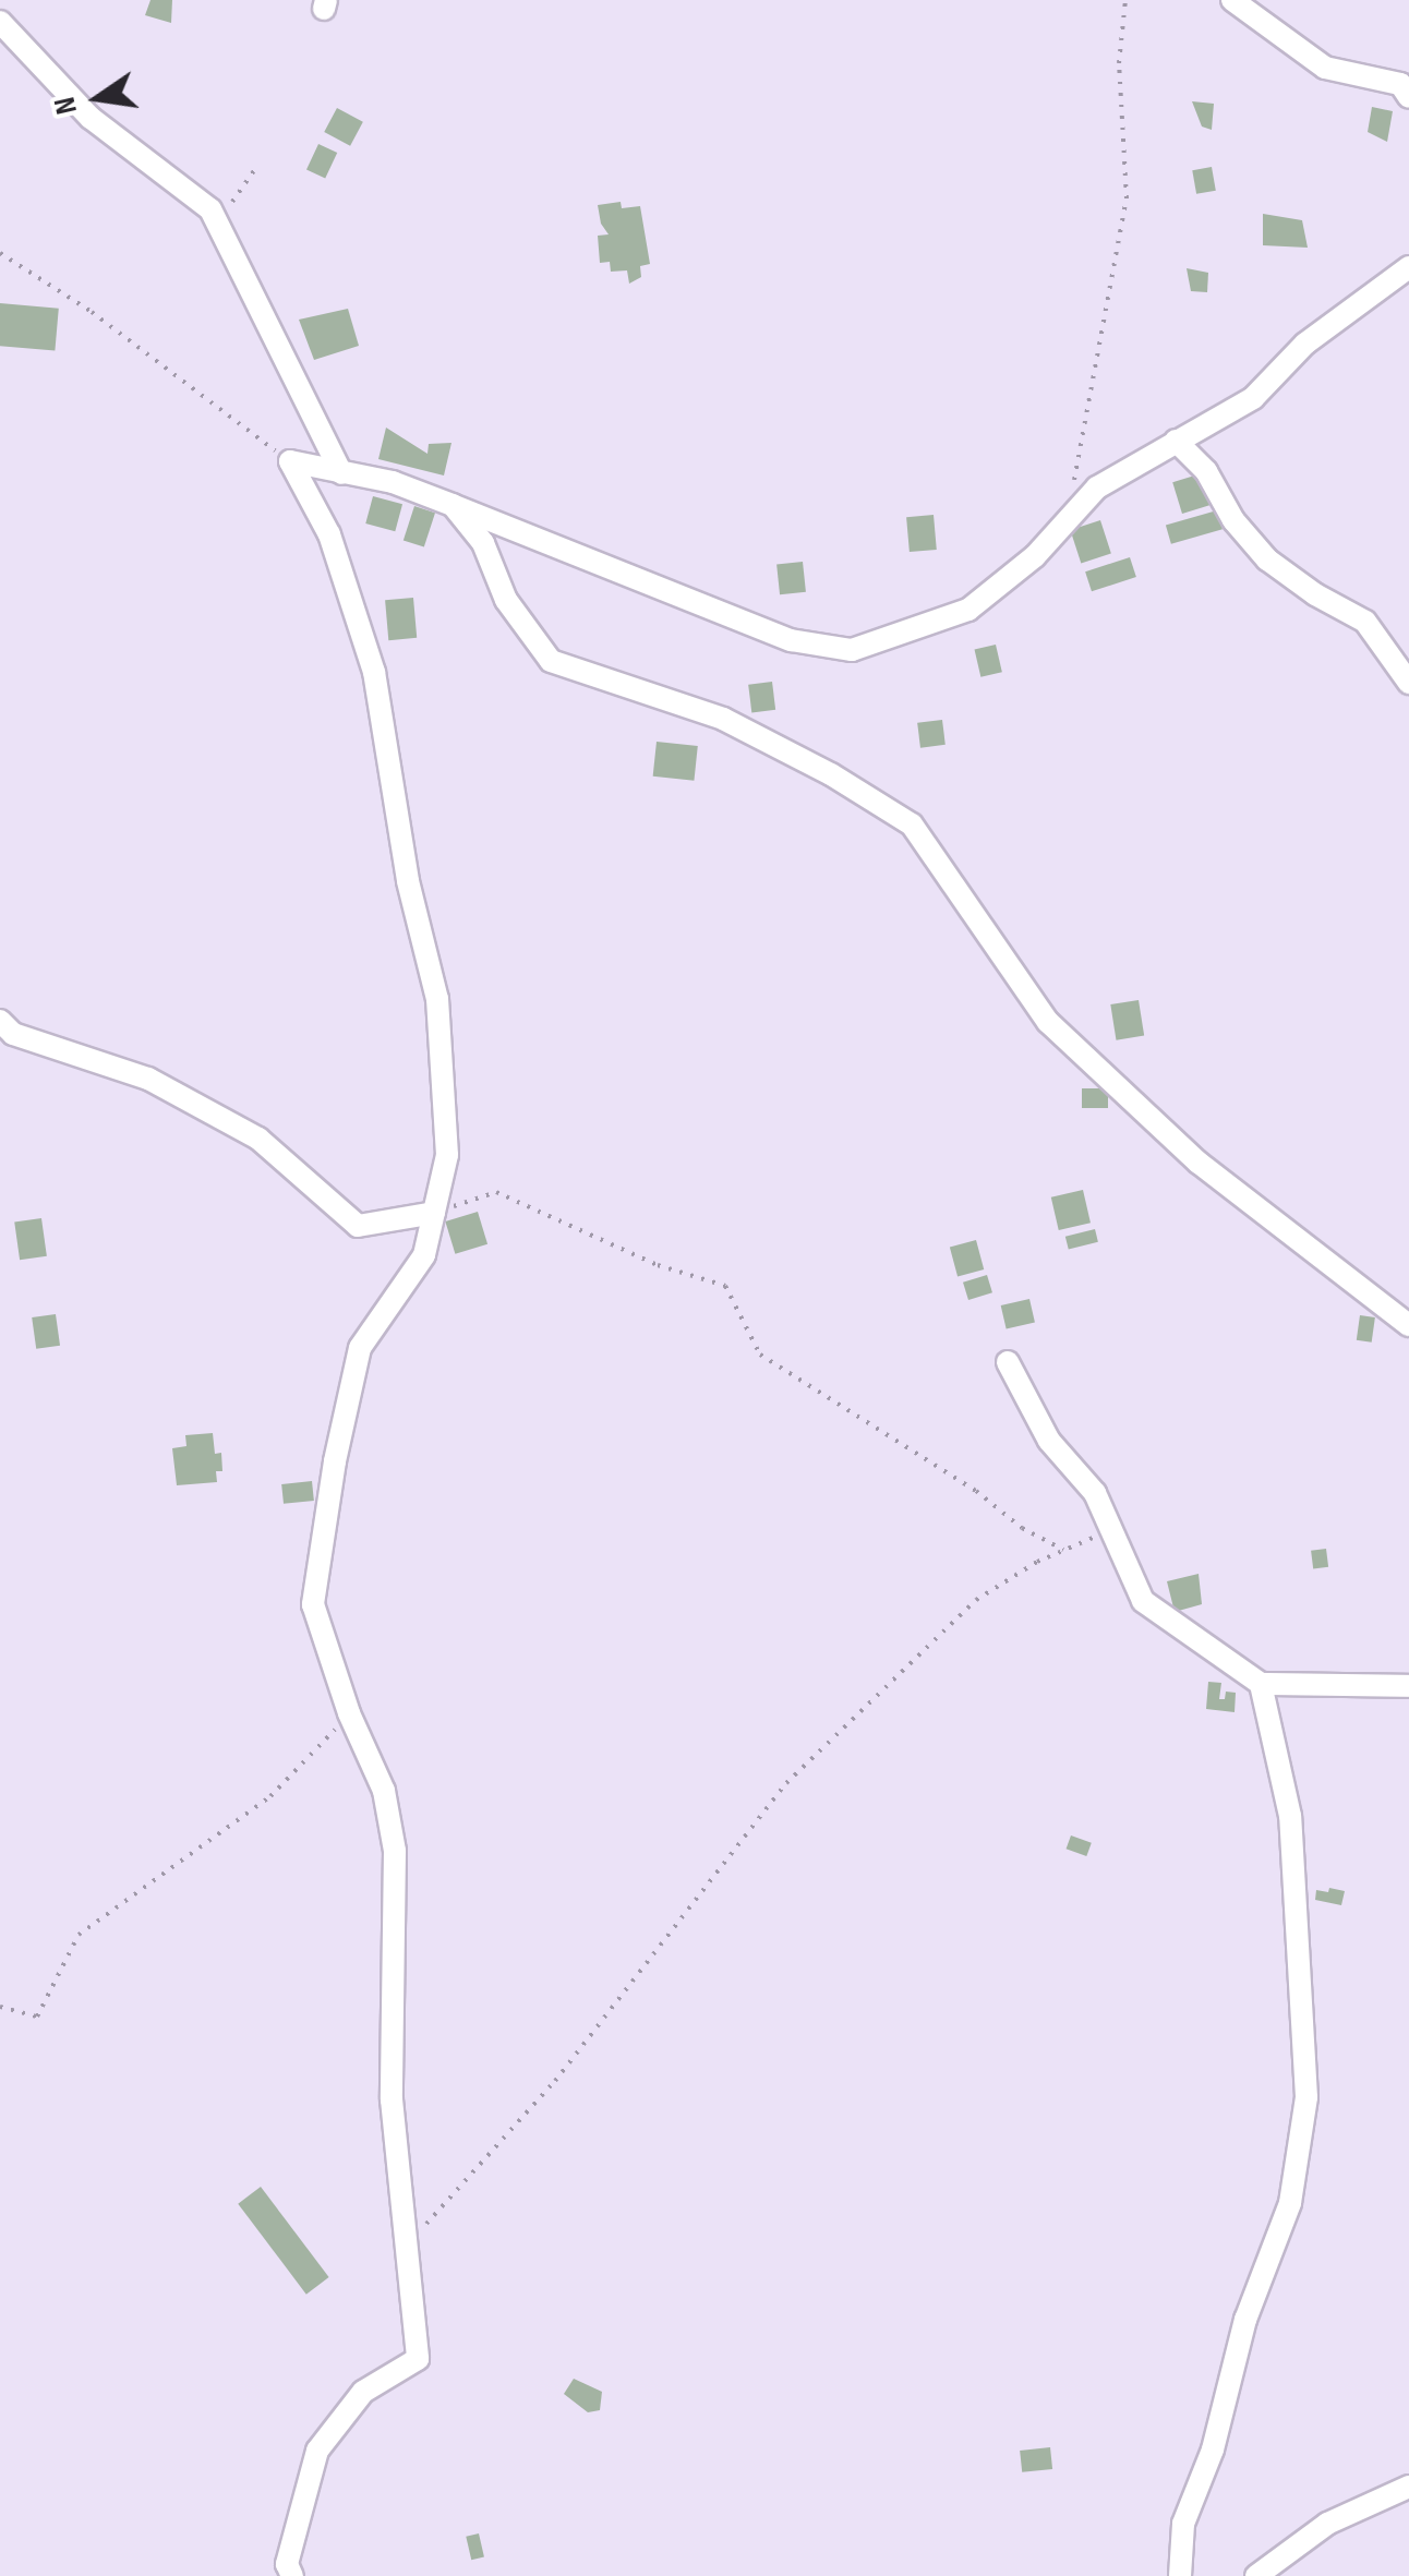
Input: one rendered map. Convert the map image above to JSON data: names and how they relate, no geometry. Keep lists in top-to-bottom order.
{
  "north": "left"
}
